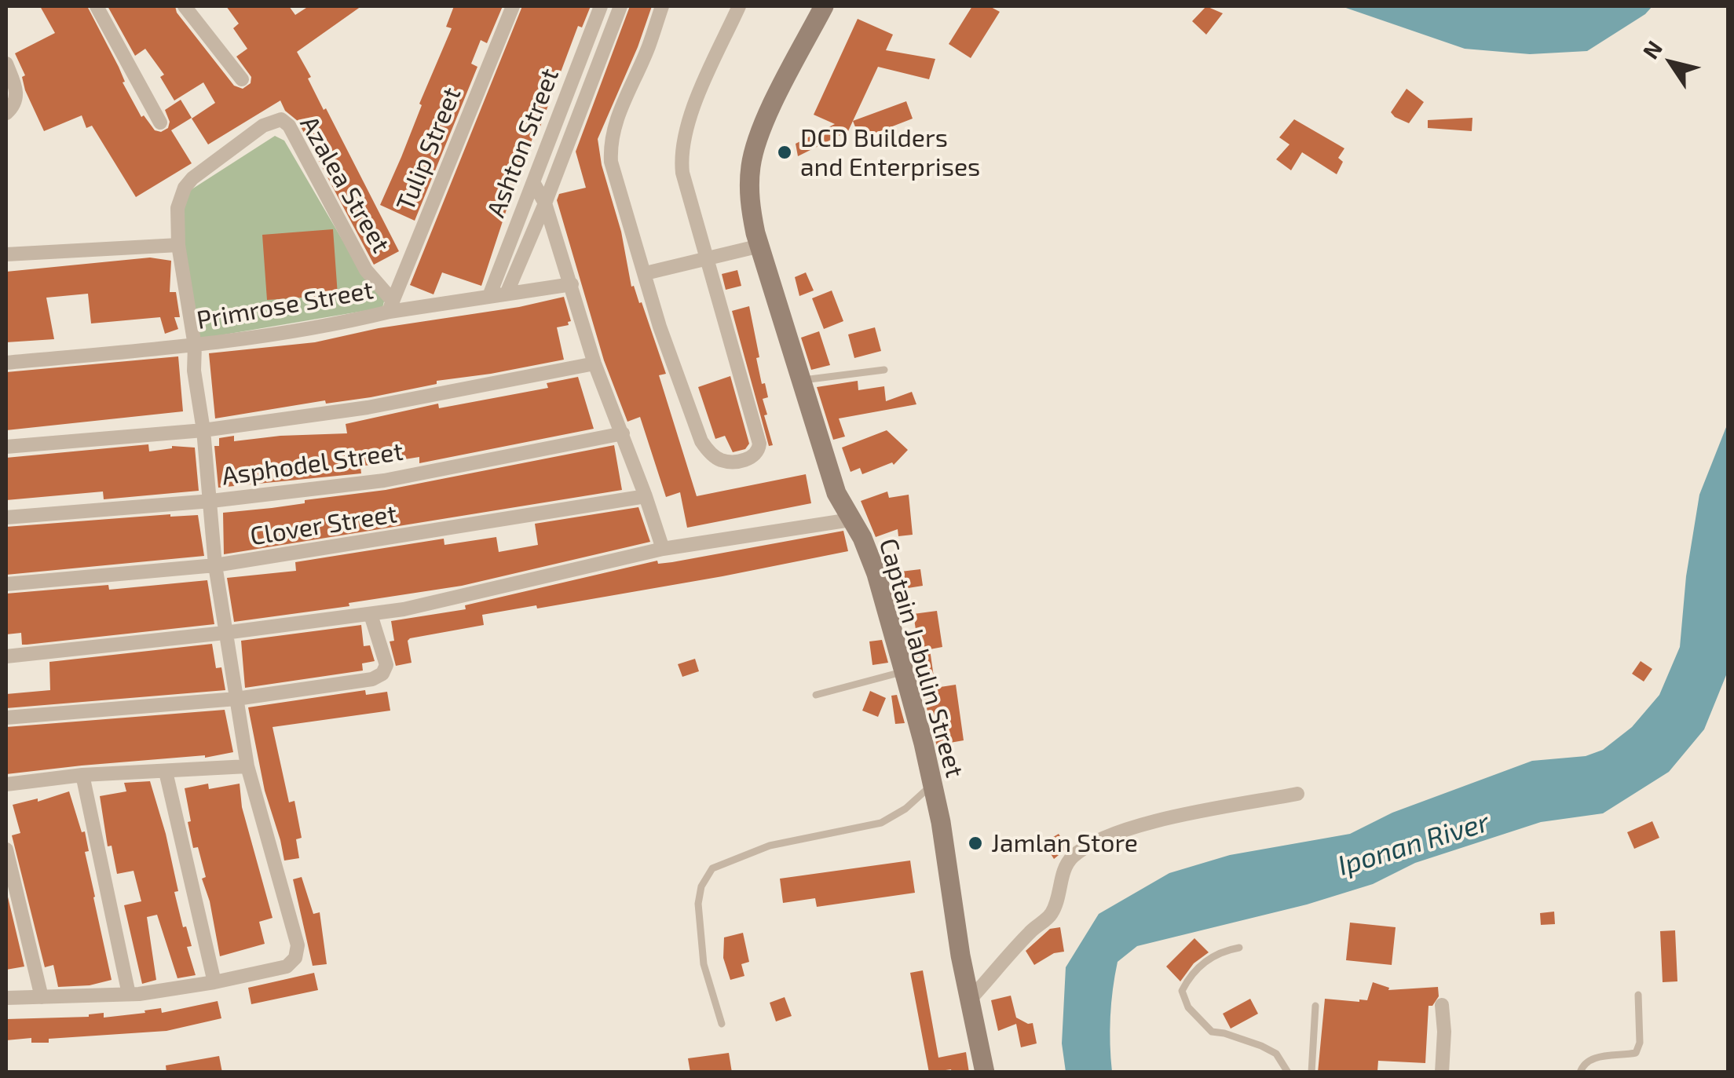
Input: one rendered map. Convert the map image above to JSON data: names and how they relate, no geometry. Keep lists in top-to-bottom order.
{
  "streets": {
    "street": [
      "Ashton Street",
      "Tulip Street",
      "Azalea Street",
      "Primrose Street",
      "Asphodel Street",
      "Clover Street",
      "Captain Jabulin Street"
    ]
  },
  "crossings": [
    ["Ashton Street", "Primrose Street"],
    ["Tulip Street", "Azalea Street"],
    ["Tulip Street", "Primrose Street"],
    ["Azalea Street", "Primrose Street"]
  ],
  "water": ["Iponan River"],
  "places": ["DCD Builders and Enterprises", "Jamlan Store"],
  "north": "top left"
}
